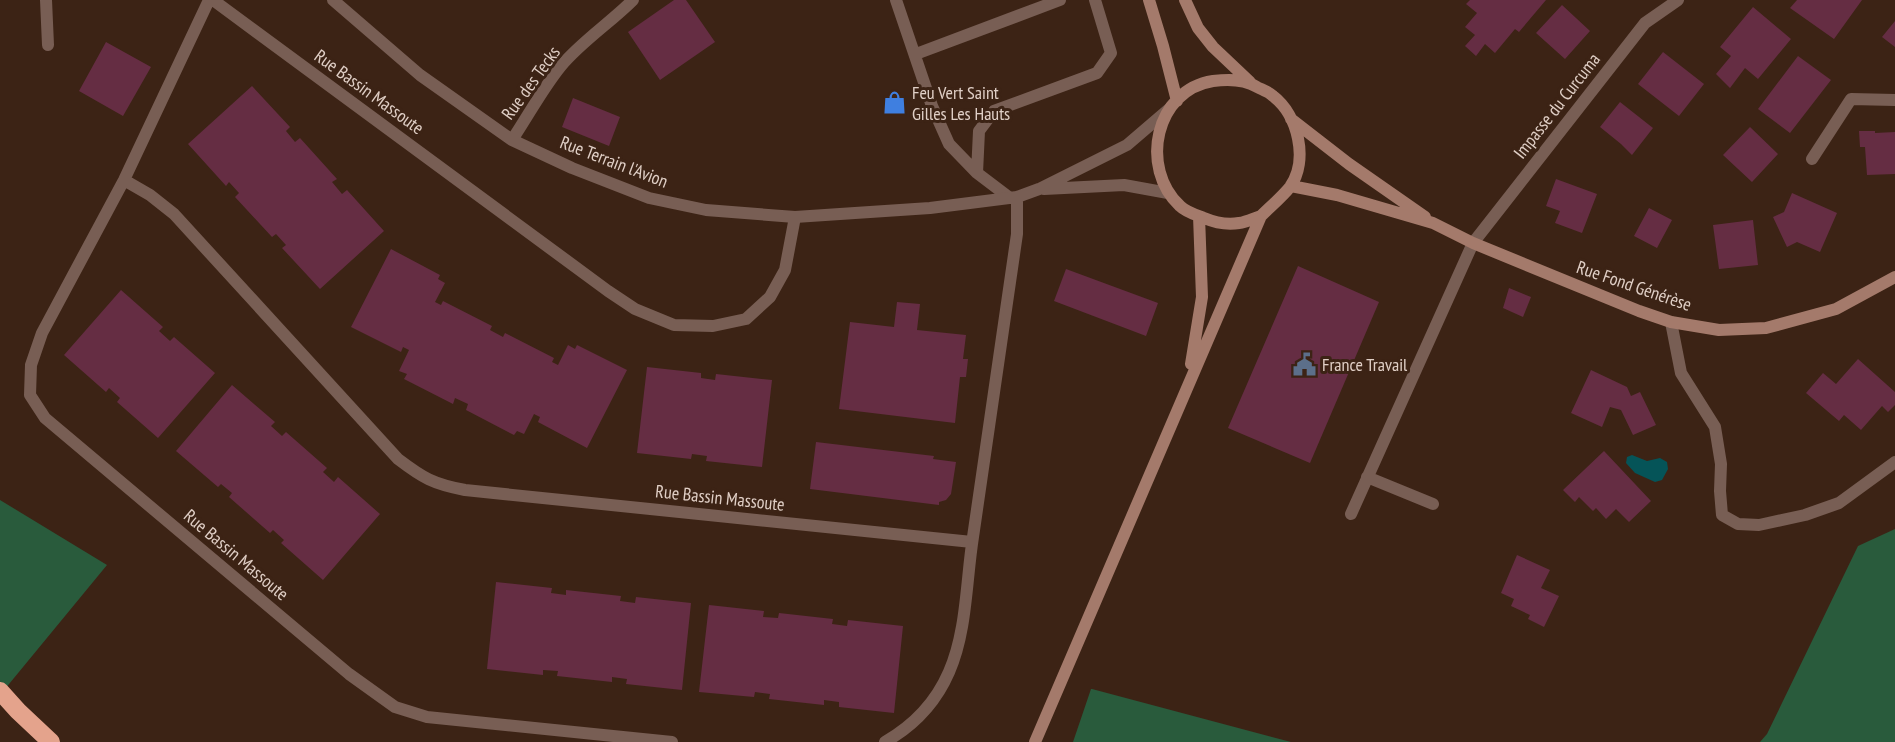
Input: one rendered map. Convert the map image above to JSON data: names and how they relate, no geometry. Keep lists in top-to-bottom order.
{
  "streets": {
    "main road": ["Rue Fond Générèse"],
    "street": [
      "Rue des Tecks",
      "Rue Bassin Massoute",
      "Impasse du Curcuma",
      "Rue Terrain l'Avion"
    ]
  },
  "crossings": [
    ["Rue des Tecks", "Rue Terrain l'Avion"],
    ["Rue Bassin Massoute", "Rue Terrain l'Avion"],
    ["Impasse du Curcuma", "Rue Fond Générèse"],
    ["Rue Terrain l'Avion", "Rue Fond Générèse"]
  ],
  "places": {
    "shop": ["Feu Vert Saint Gilles Les Hauts"],
    "public building": ["France Travail"]
  }
}
